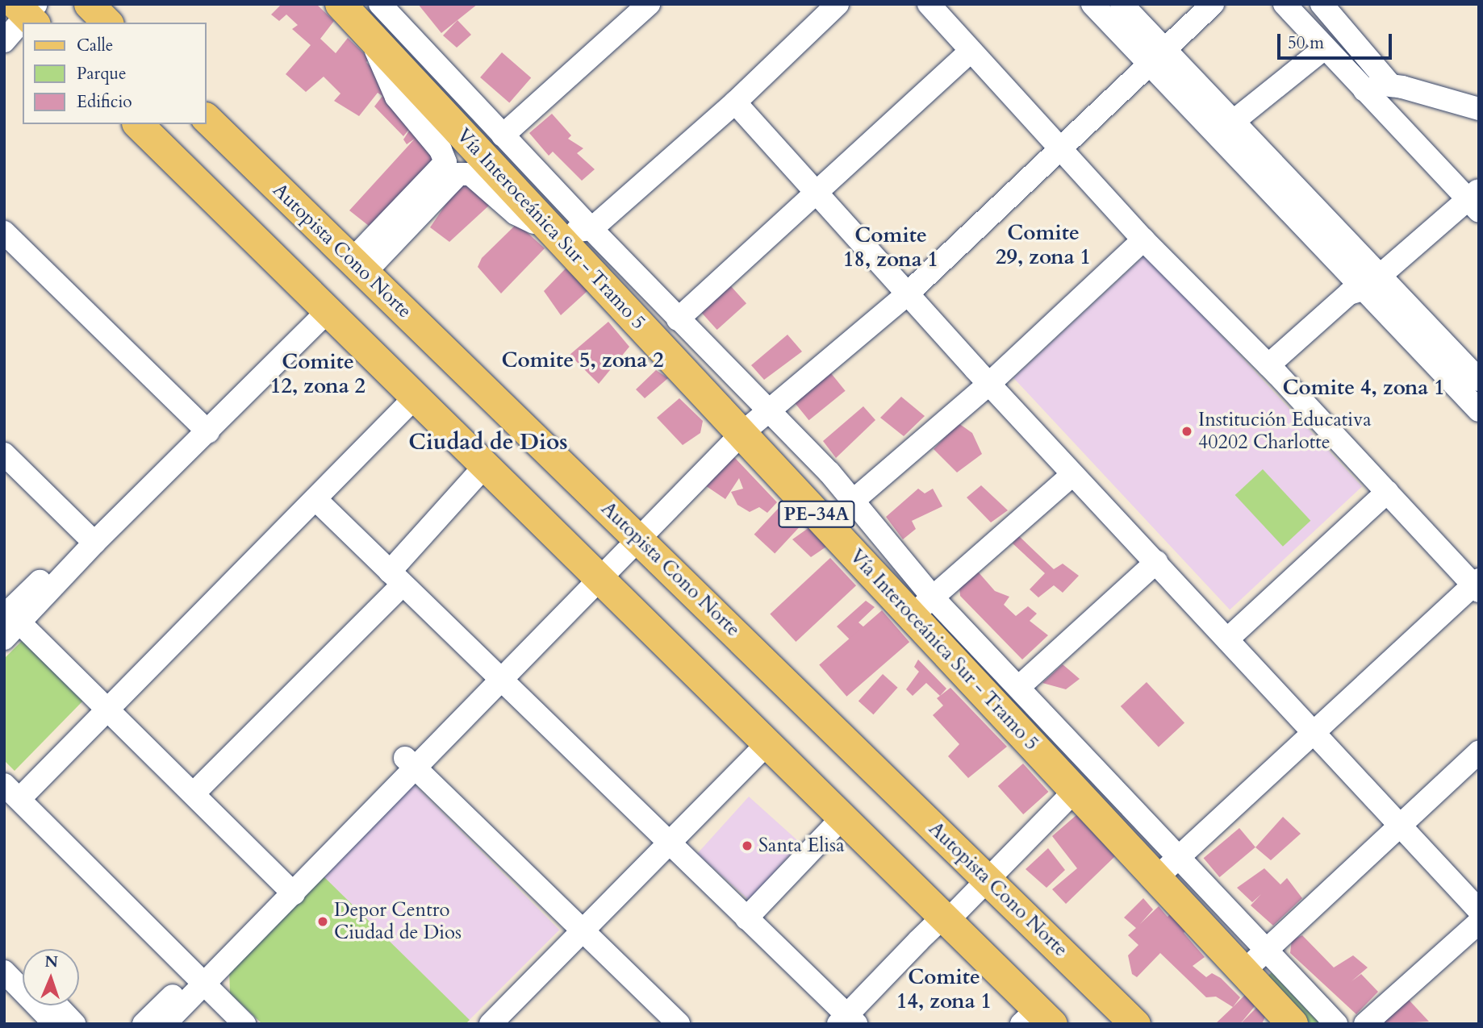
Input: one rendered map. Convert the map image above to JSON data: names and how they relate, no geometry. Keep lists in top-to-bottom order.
{
  "streets": {
    "highway": ["Vía Interoceánica Sur - Tramo 5", "PE-34A"],
    "main road": ["Autopista Cono Norte"]
  },
  "districts": [
    "Comite 29, zona 1",
    "Comite 18, zona 1",
    "Comite 5, zona 2",
    "Comite 12, zona 2",
    "Comite 4, zona 1",
    "Ciudad de Dios",
    "Comite 14, zona 1"
  ],
  "places": ["Institución Educativa 40202 Charlotte", "Santa Elisa", "Depor Centro Ciudad de Dios"],
  "legend": ["Calle", "Parque", "Edificio"],
  "scale_bar": "50 m",
  "north": "top"
}
